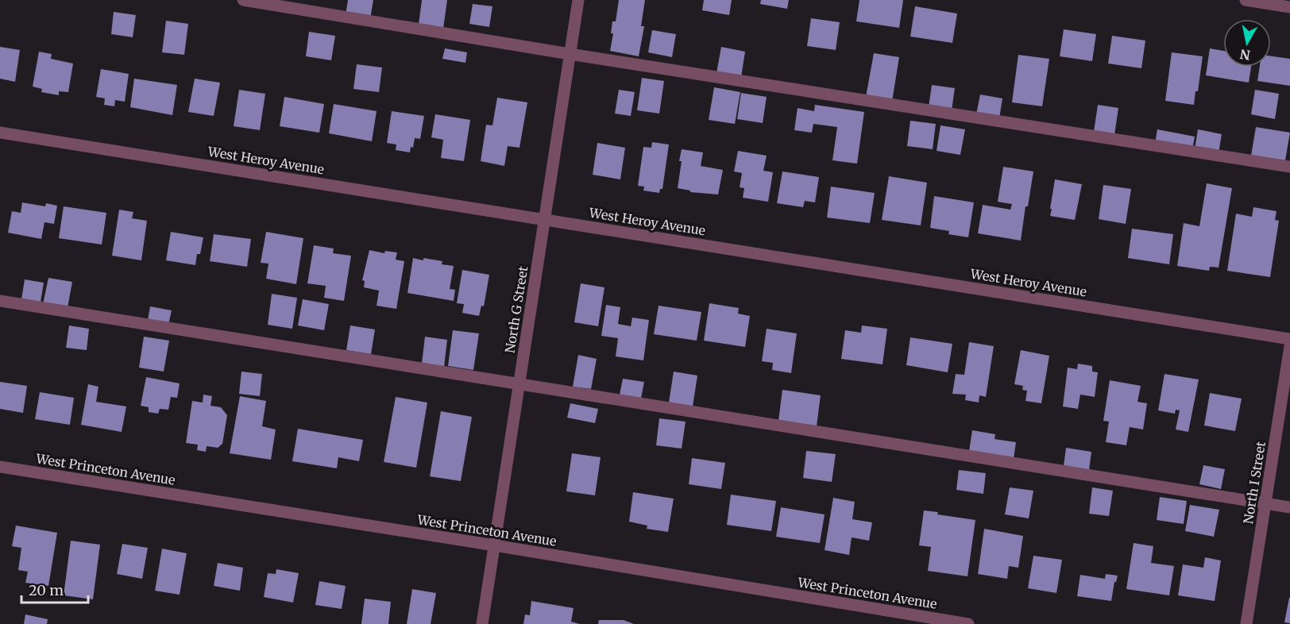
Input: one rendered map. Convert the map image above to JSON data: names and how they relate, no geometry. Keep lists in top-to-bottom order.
{
  "streets": {
    "street": [
      "West Heroy Avenue",
      "North G Street",
      "West Princeton Avenue",
      "North I Street"
    ]
  },
  "crossings": [
    ["West Heroy Avenue", "North G Street"],
    ["North G Street", "West Princeton Avenue"]
  ],
  "scale_bar": "20 m",
  "north": "bottom"
}
